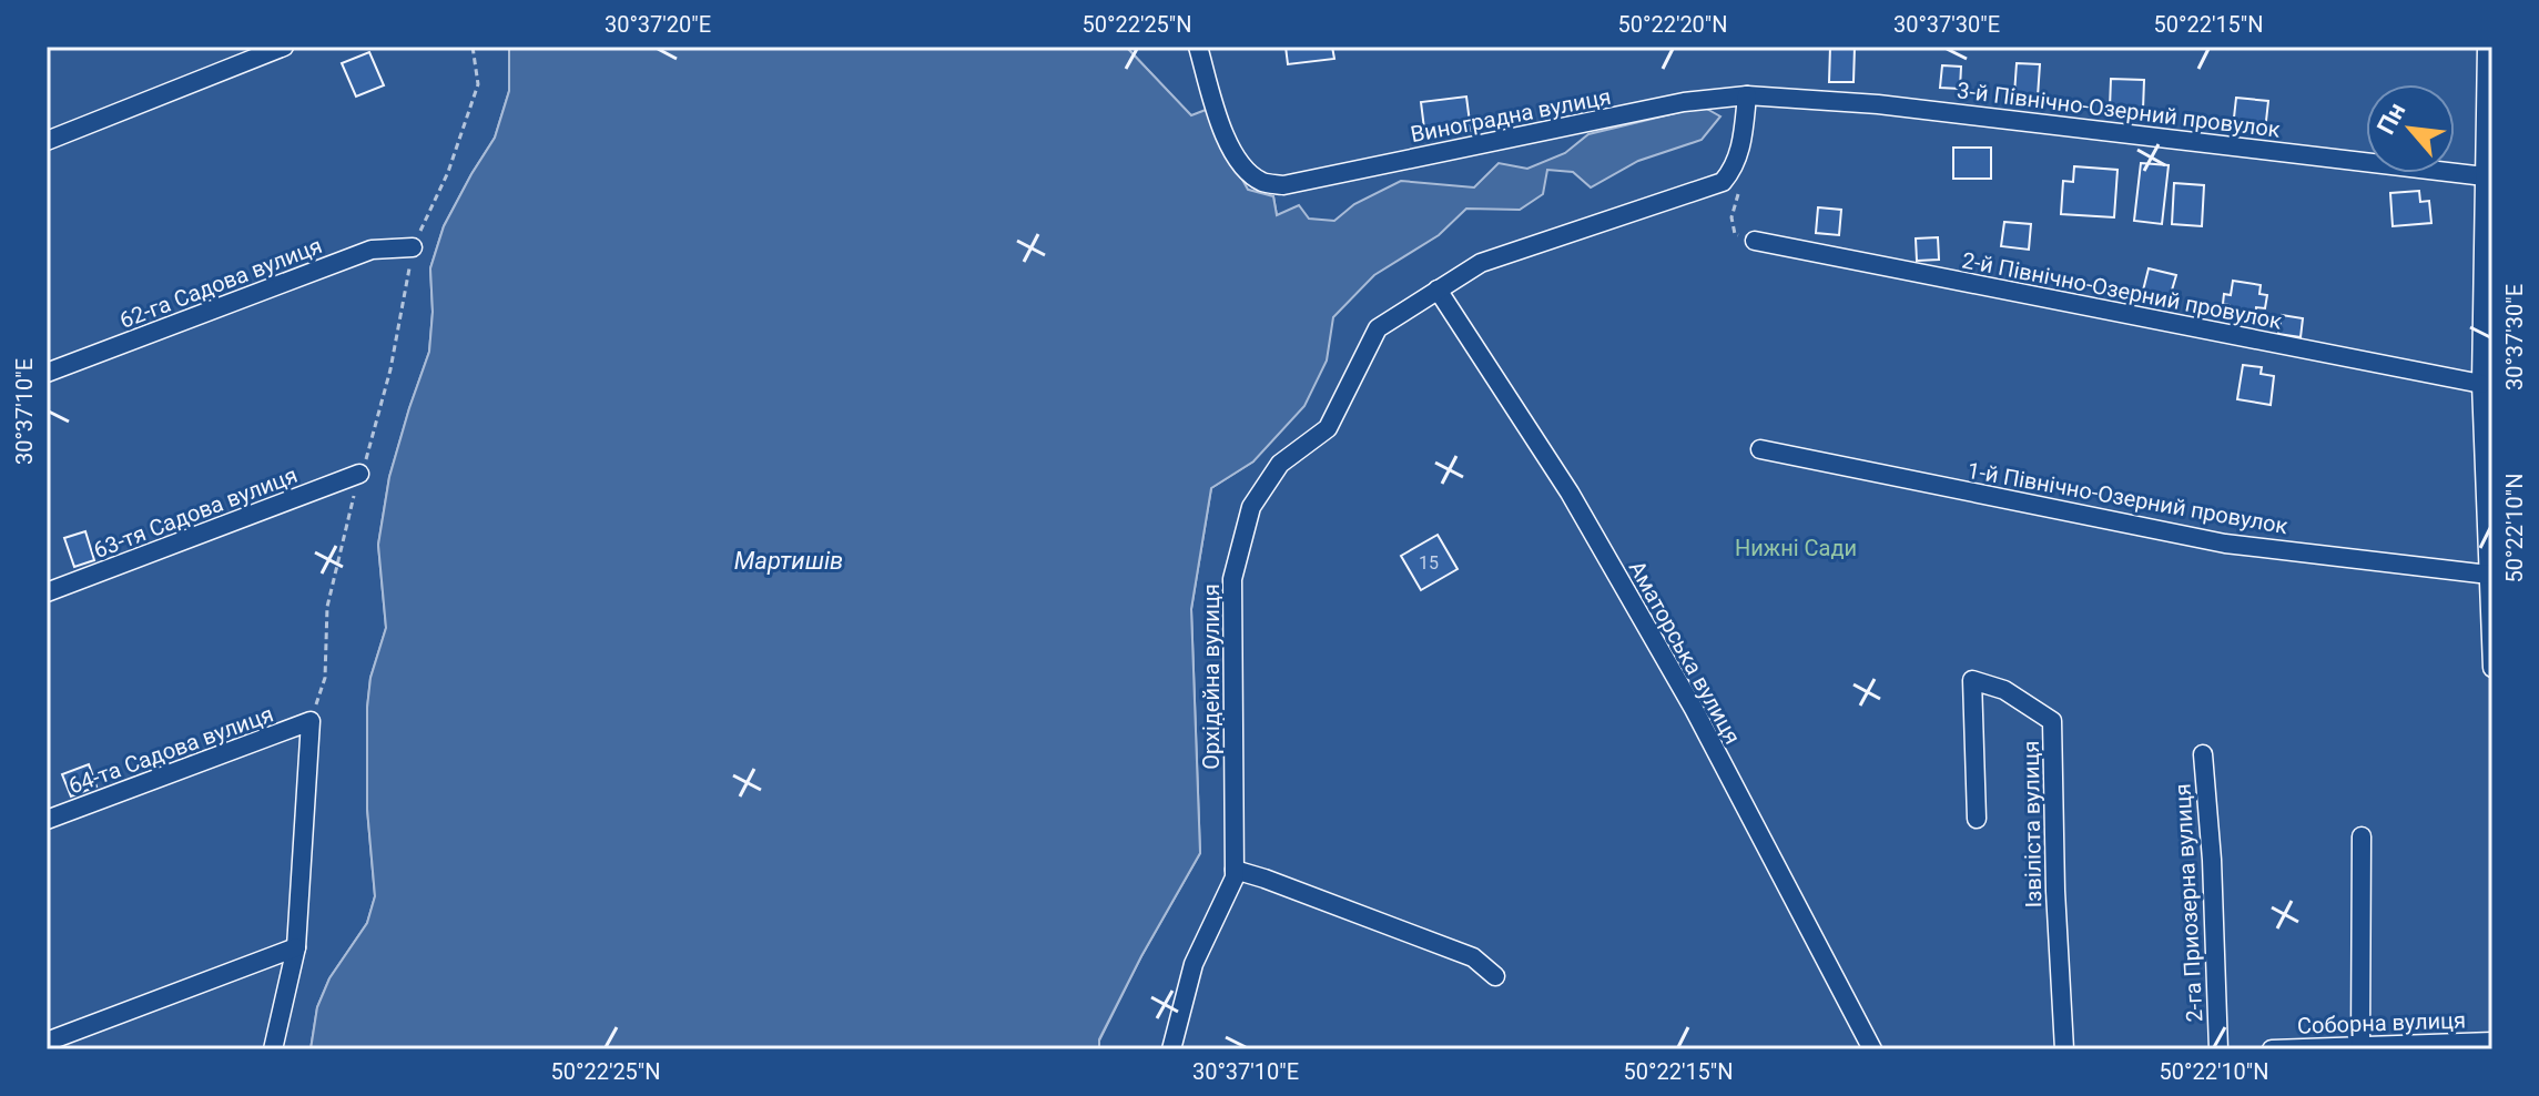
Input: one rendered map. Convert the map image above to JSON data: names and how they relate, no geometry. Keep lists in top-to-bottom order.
{
  "streets": {
    "street": [
      "3-й Північно-Озерний провулок",
      "Виноградна вулиця",
      "62-га Садова вулиця",
      "2-й Північно-Озерний провулок",
      "1-й Північно-Озерний провулок",
      "63-тя Садова вулиця",
      "Аматорська вулиця",
      "Орхідейна вулиця",
      "64-та Садова вулиця",
      "Ізвіліста вулиця",
      "2-га Приозерна вулиця",
      "Соборна вулиця"
    ]
  },
  "crossings": [
    ["3-й Північно-Озерний провулок", "Виноградна вулиця"],
    ["Аматорська вулиця", "Орхідейна вулиця"]
  ],
  "water": ["Мартишів"],
  "parks": ["Нижні Сади"],
  "house_numbers": ["15"],
  "north": "top left",
  "coordinates": [
    "30°37'20\"E",
    "50°22'25\"N",
    "50°22'20\"N",
    "30°37'30\"E",
    "50°22'15\"N",
    "30°37'10\"E",
    "50°22'10\"N"
  ]
}
